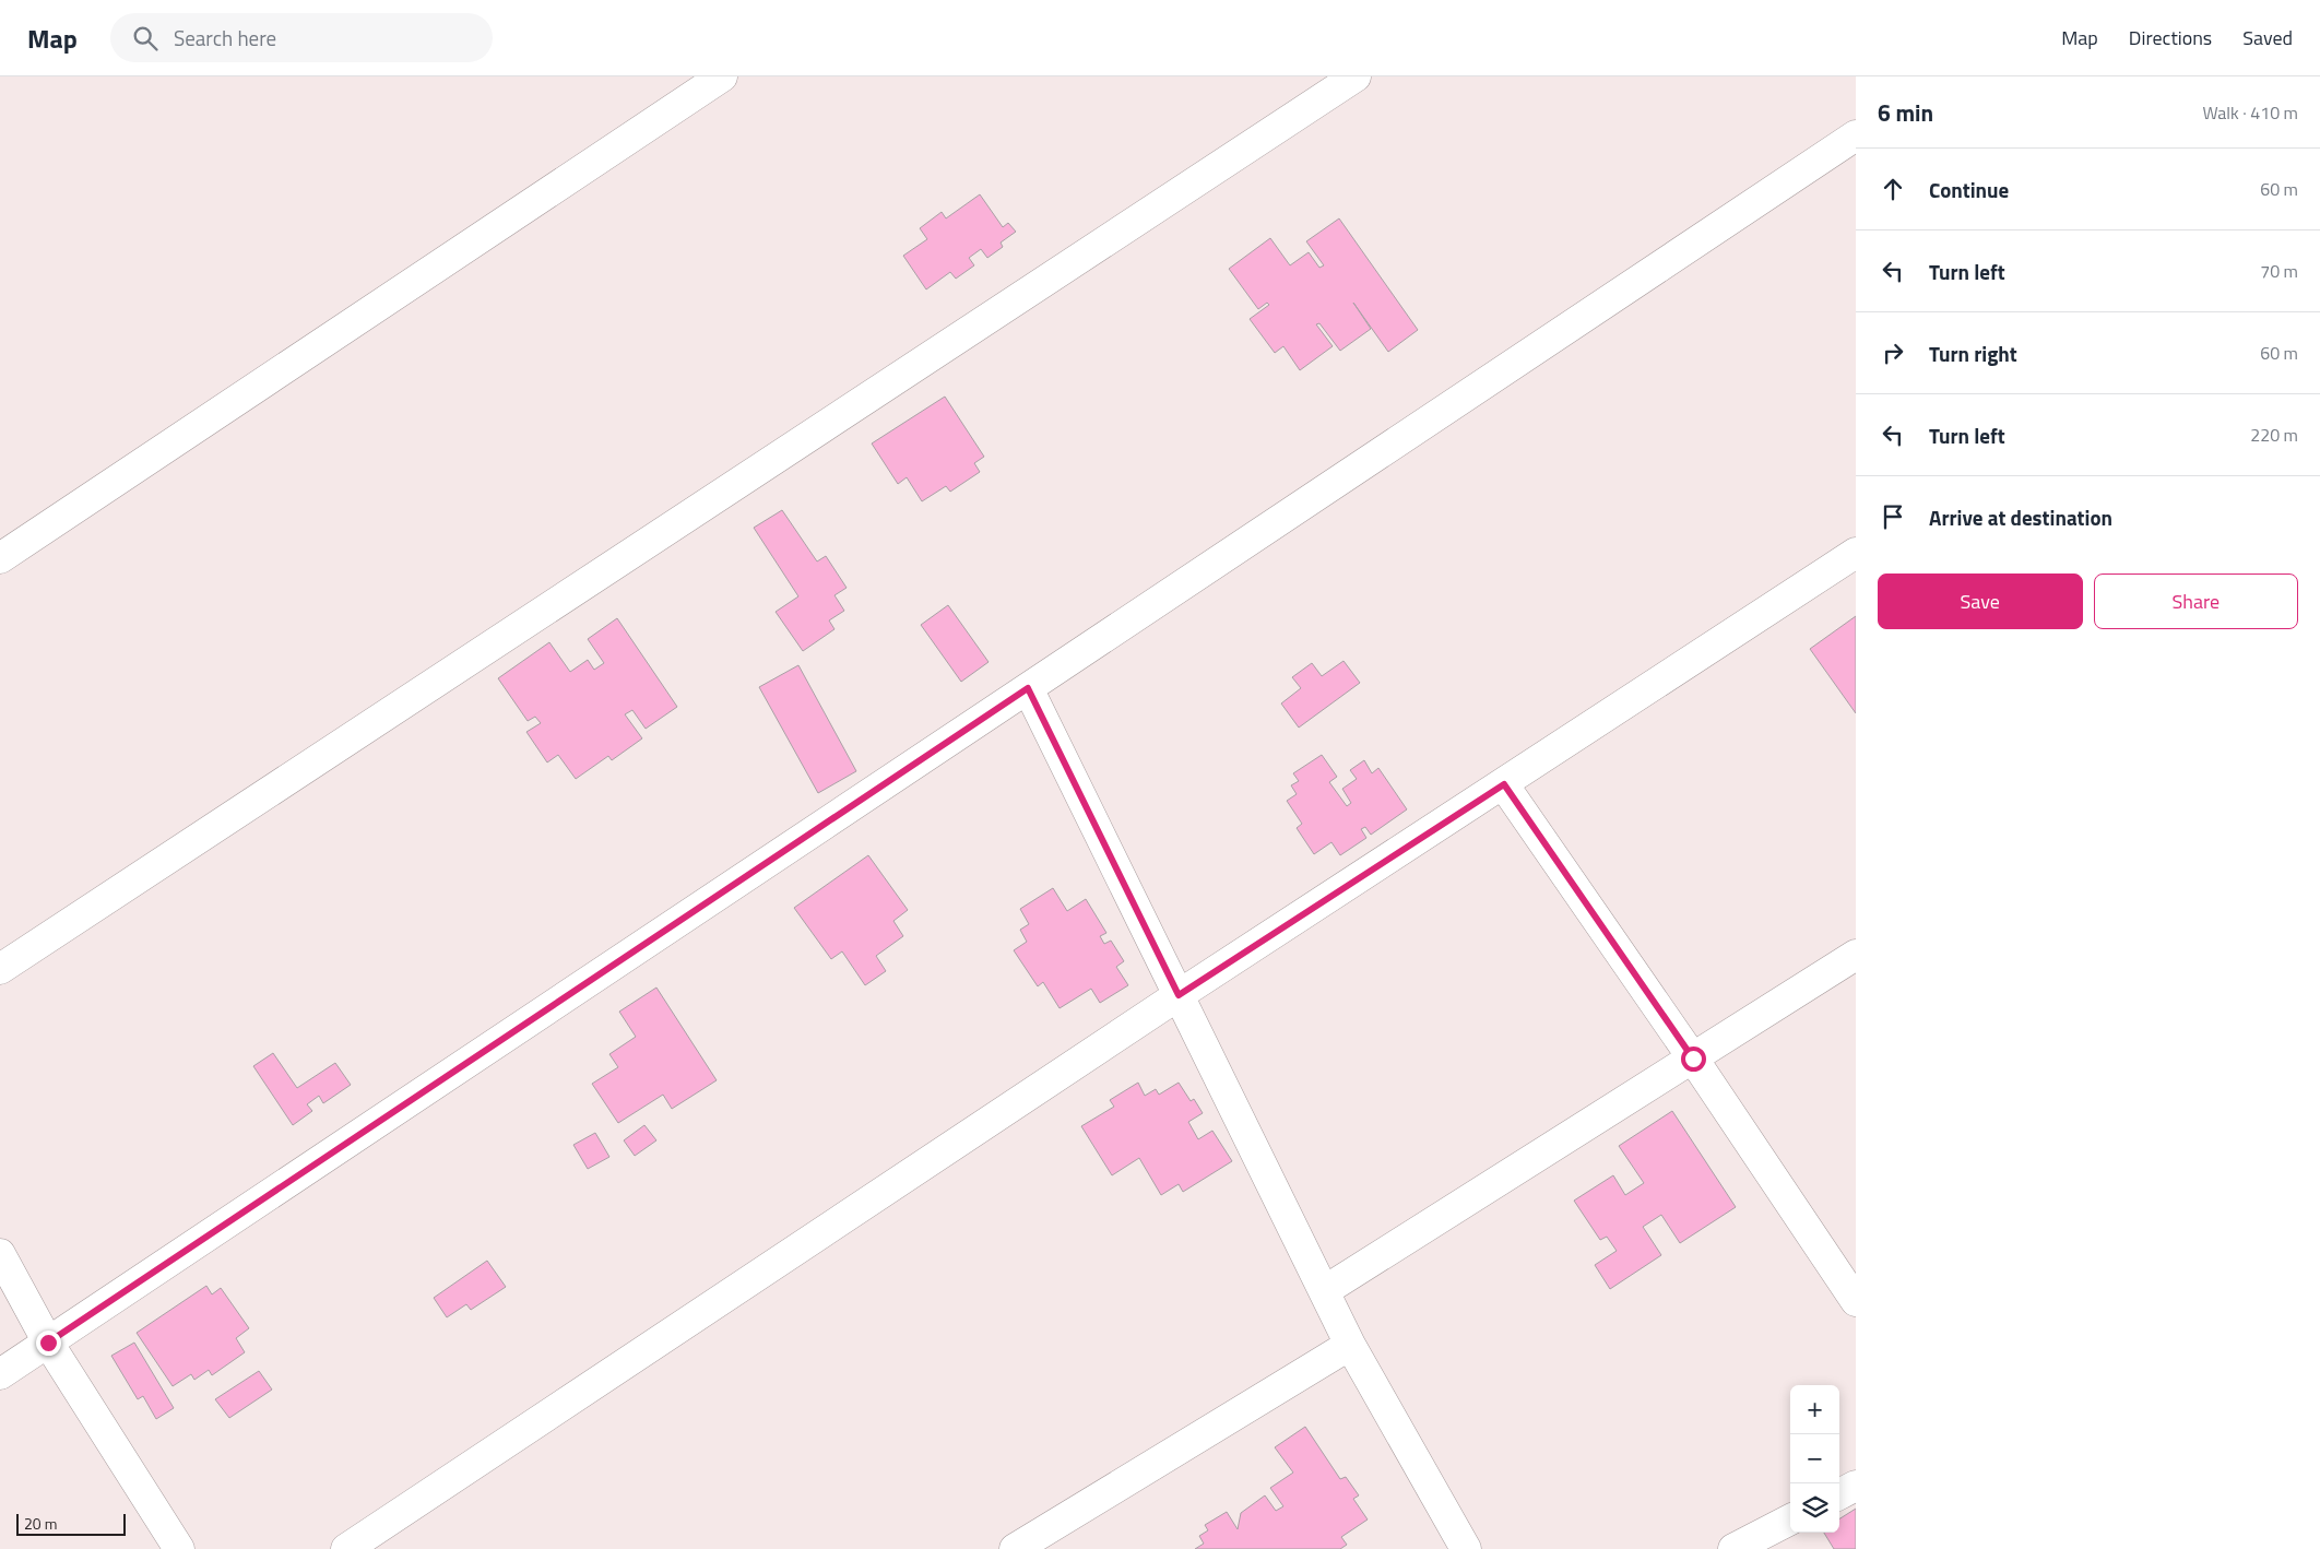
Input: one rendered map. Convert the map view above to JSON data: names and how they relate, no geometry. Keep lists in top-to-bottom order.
{
  "scale_bar": "20 m",
  "page": {
    "header": "Map",
    "search": "Search here",
    "nav": ["Map", "Directions", "Saved"],
    "heading": ["6 min", "Walk · 410 m"],
    "list": [
      ["Continue", "60 m"],
      ["Turn left", "70 m"],
      ["Turn right", "60 m"],
      ["Turn left", "220 m"],
      "Arrive at destination"
    ],
    "buttons": ["Save", "Share"],
    "map_buttons": ["+", "−"],
    "scale": "20 m"
  }
}
